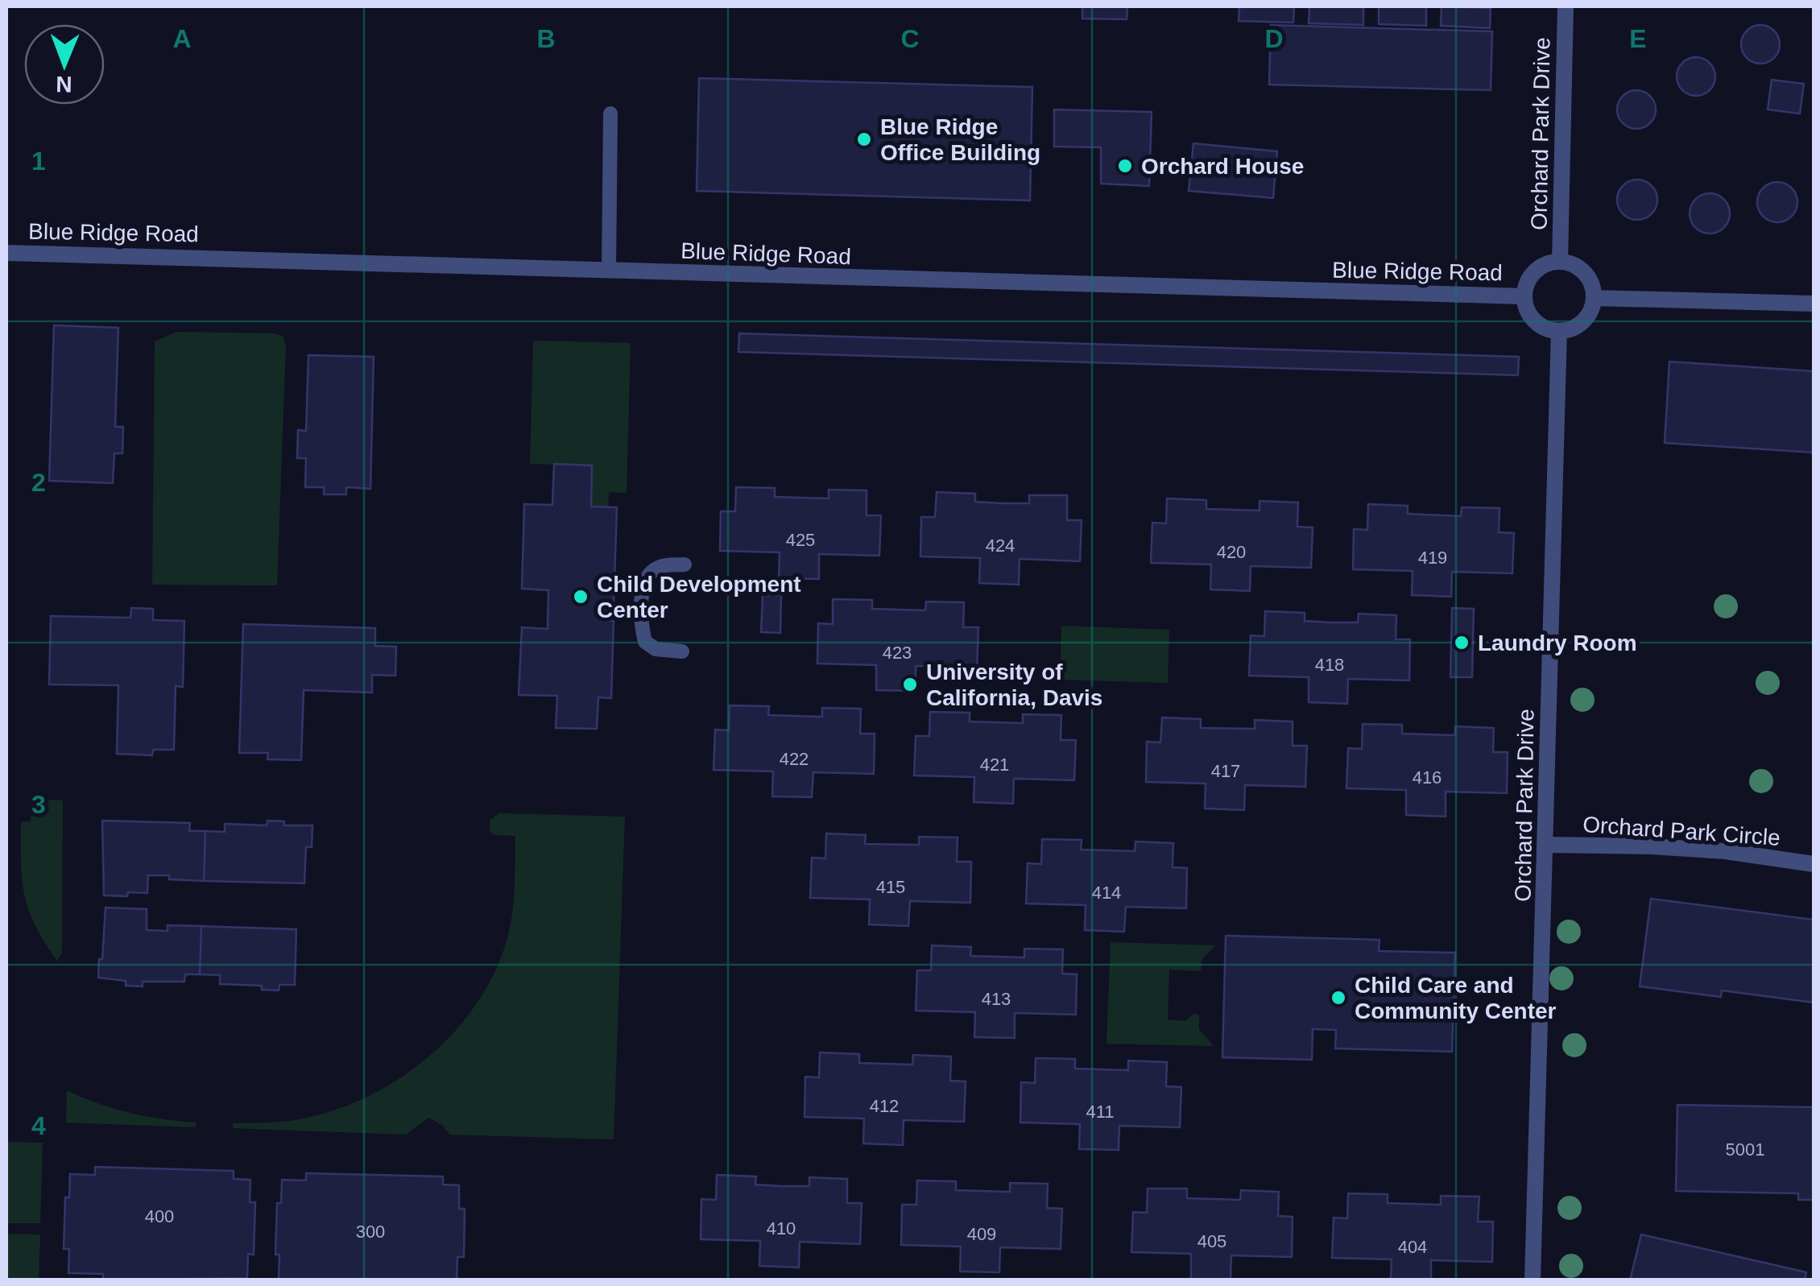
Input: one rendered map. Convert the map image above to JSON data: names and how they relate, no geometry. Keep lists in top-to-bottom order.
{
  "streets": {
    "street": ["Orchard Park Drive", "Blue Ridge Road", "Orchard Park Circle"]
  },
  "crossings": [
    ["Orchard Park Drive", "Blue Ridge Road"],
    ["Orchard Park Drive", "Orchard Park Circle"]
  ],
  "places": [
    "Blue Ridge Office Building",
    "Orchard House",
    "Child Development Center",
    "Laundry Room",
    "University of California, Davis",
    "Child Care and Community Center"
  ],
  "house_numbers": [
    "425",
    "424",
    "420",
    "419",
    "423",
    "418",
    "422",
    "421",
    "417",
    "416",
    "415",
    "414",
    "413",
    "412",
    "411",
    "5001",
    "400",
    "410",
    "300",
    "409",
    "405",
    "404"
  ],
  "north": "bottom",
  "grid": {
    "columns": [
      "A",
      "B",
      "C",
      "D",
      "E"
    ],
    "rows": [
      "1",
      "2",
      "3",
      "4"
    ]
  }
}
